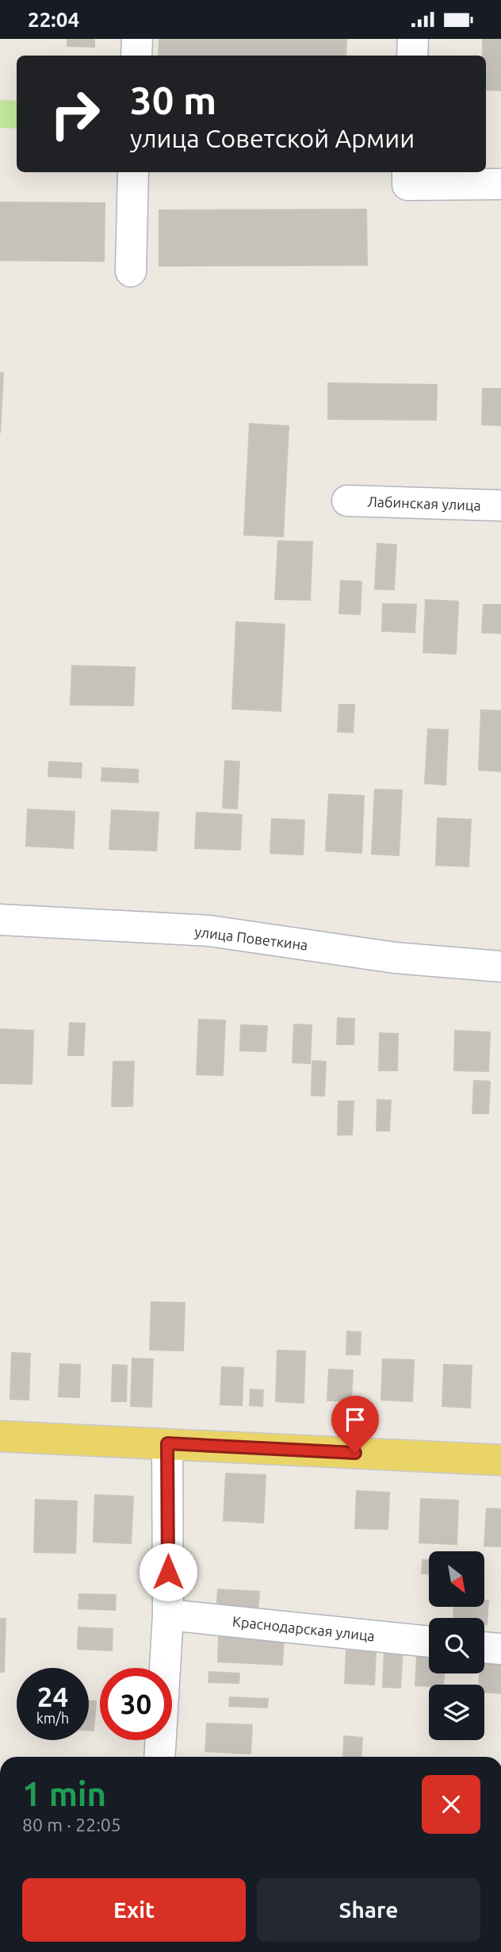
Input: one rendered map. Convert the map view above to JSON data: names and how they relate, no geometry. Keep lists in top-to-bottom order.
{
  "streets": {
    "street": ["Лабинская улица", "улица Поветкина", "Краснодарская улица"]
  },
  "north": "bottom right",
  "page": {
    "status": "22:04",
    "turn": ["30 m", "улица Советской Армии"],
    "speed": "24 km/h",
    "limit": "30",
    "heading": ["1 min", "80 m · 22:05"],
    "buttons": ["Exit", "Share"]
  }
}
